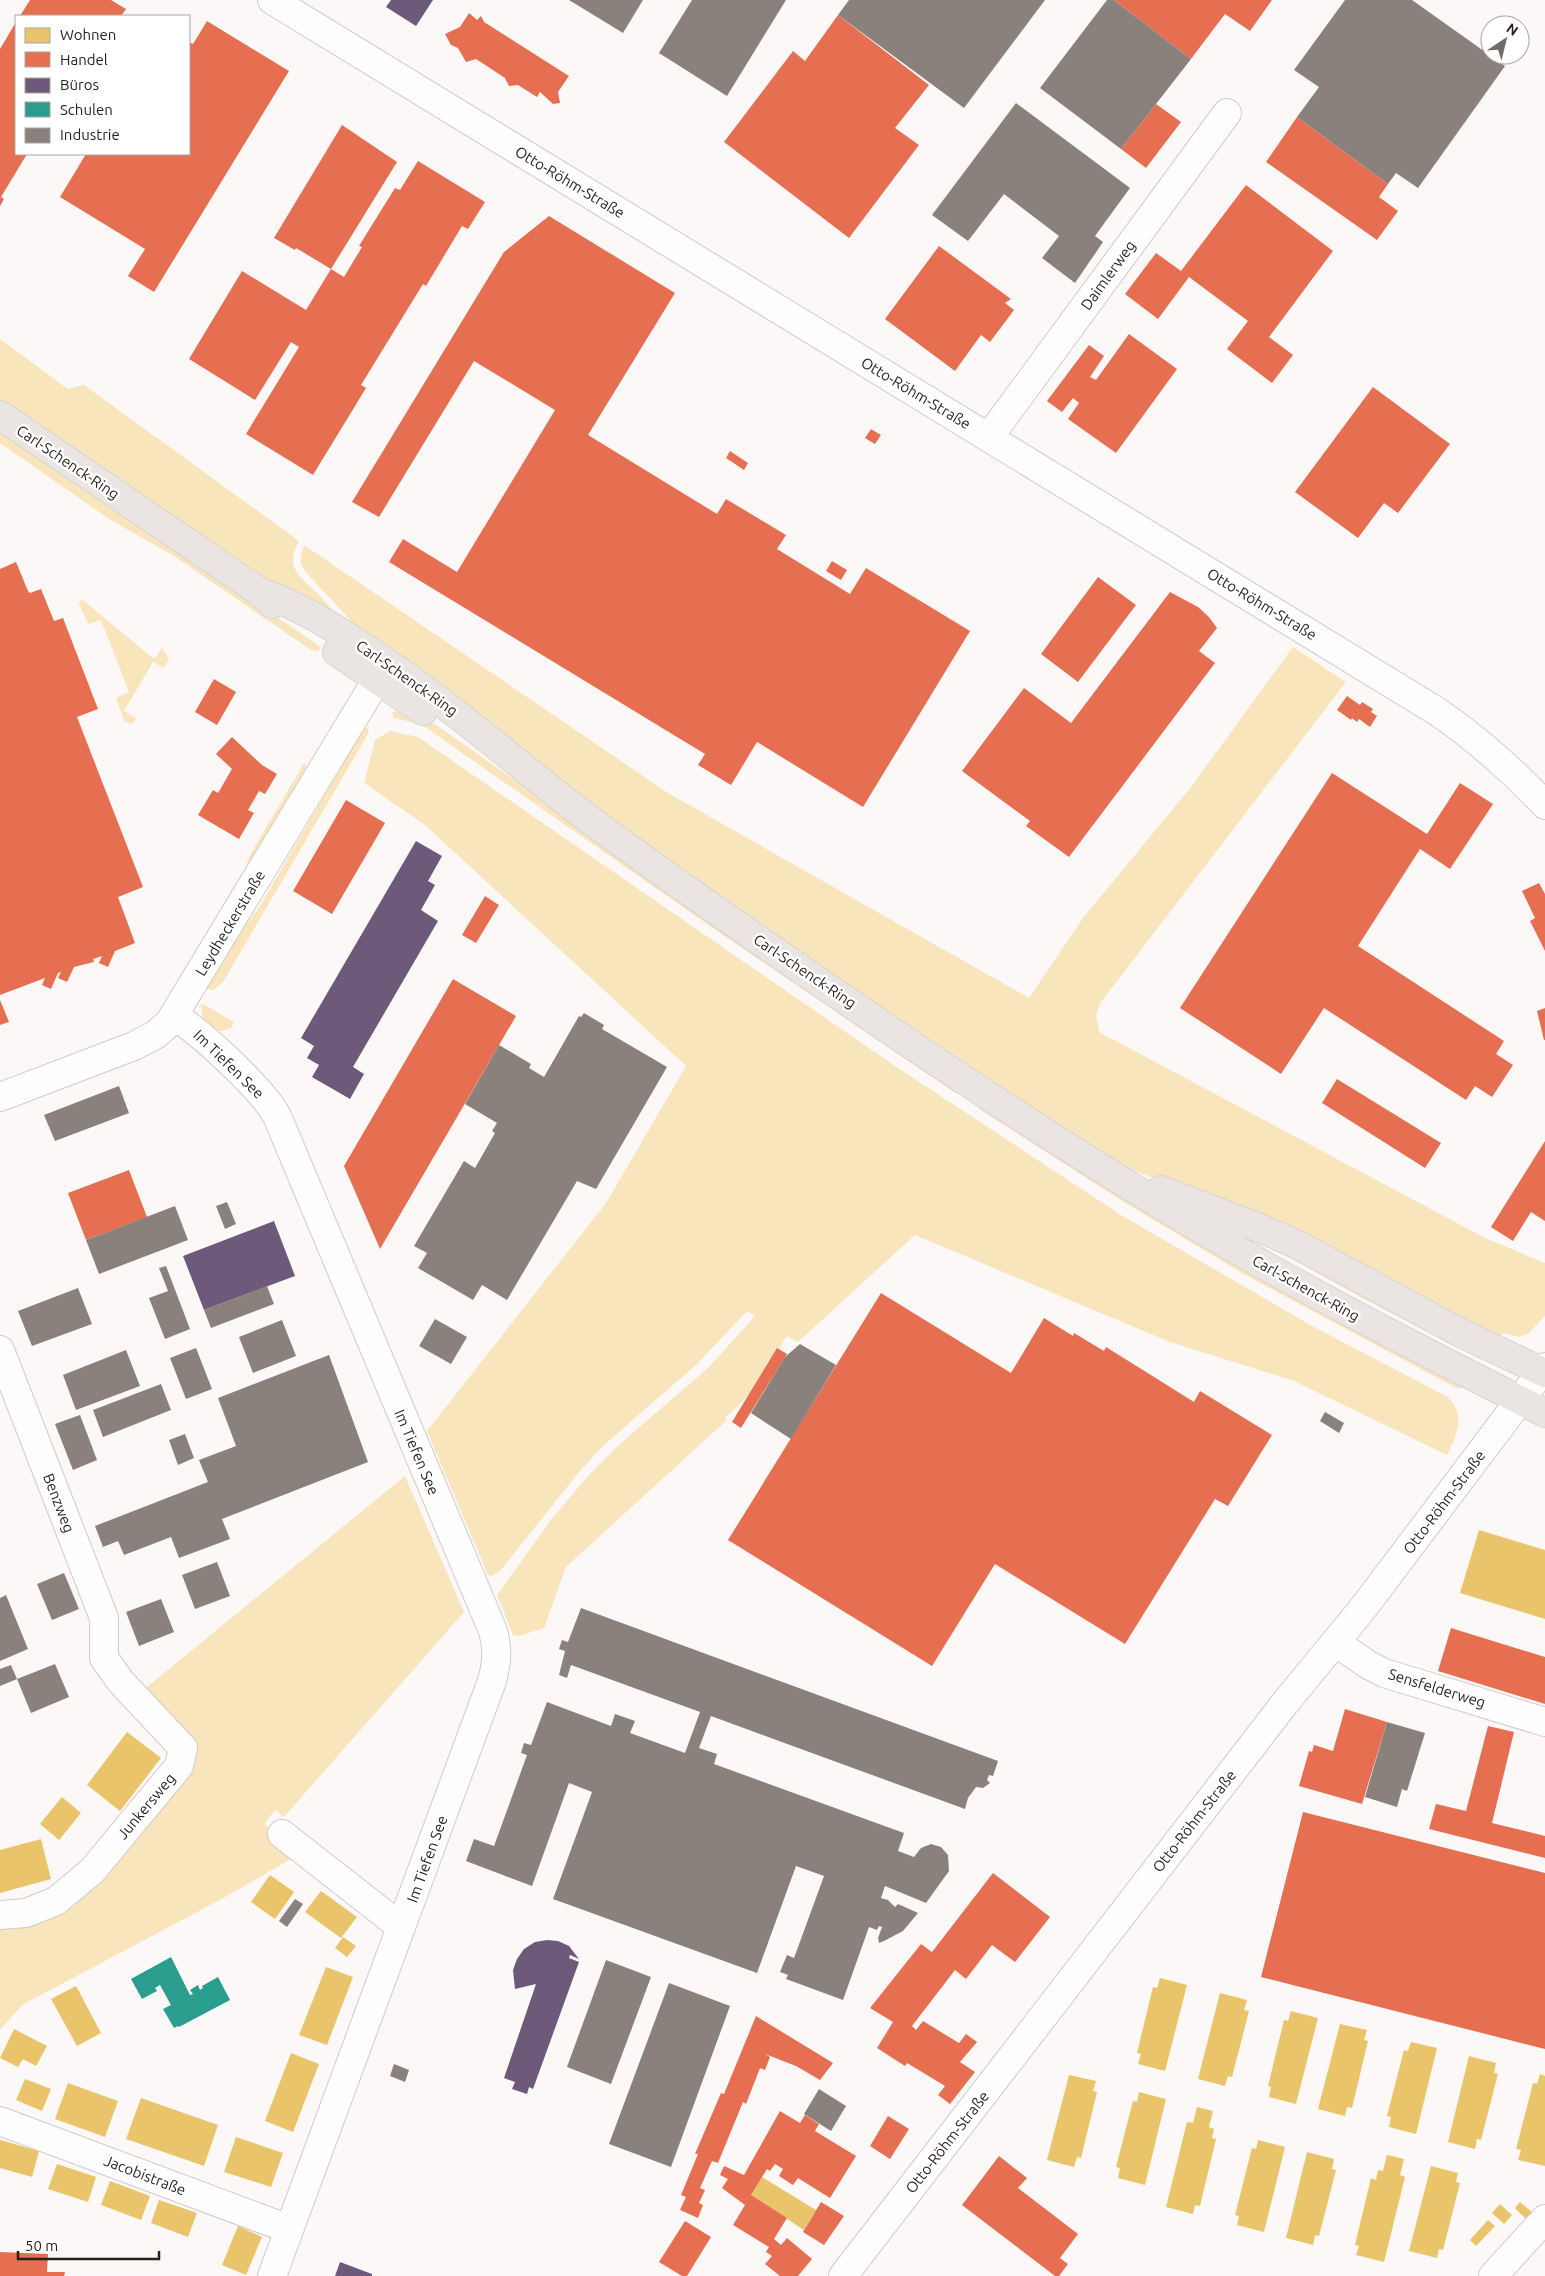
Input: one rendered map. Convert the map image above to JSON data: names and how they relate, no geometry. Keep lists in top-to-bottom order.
{
  "streets": {
    "main road": ["Carl-Schenck-Ring"],
    "street": [
      "Otto-Röhm-Straße",
      "Daimlerweg",
      "Leydheckerstraße",
      "Im Tiefen See",
      "Benzweg",
      "Sensfelderweg",
      "Junkersweg",
      "Jacobistraße"
    ]
  },
  "crossings": [
    ["Otto-Röhm-Straße", "Daimlerweg"],
    ["Otto-Röhm-Straße", "Carl-Schenck-Ring"],
    ["Otto-Röhm-Straße", "Sensfelderweg"],
    ["Carl-Schenck-Ring", "Leydheckerstraße"],
    ["Leydheckerstraße", "Im Tiefen See"],
    ["Im Tiefen See", "Jacobistraße"],
    ["Benzweg", "Junkersweg"]
  ],
  "legend": [
    "Wohnen",
    "Handel",
    "Büros",
    "Schulen",
    "Industrie"
  ],
  "scale_bar": "50 m",
  "north": "top right"
}
